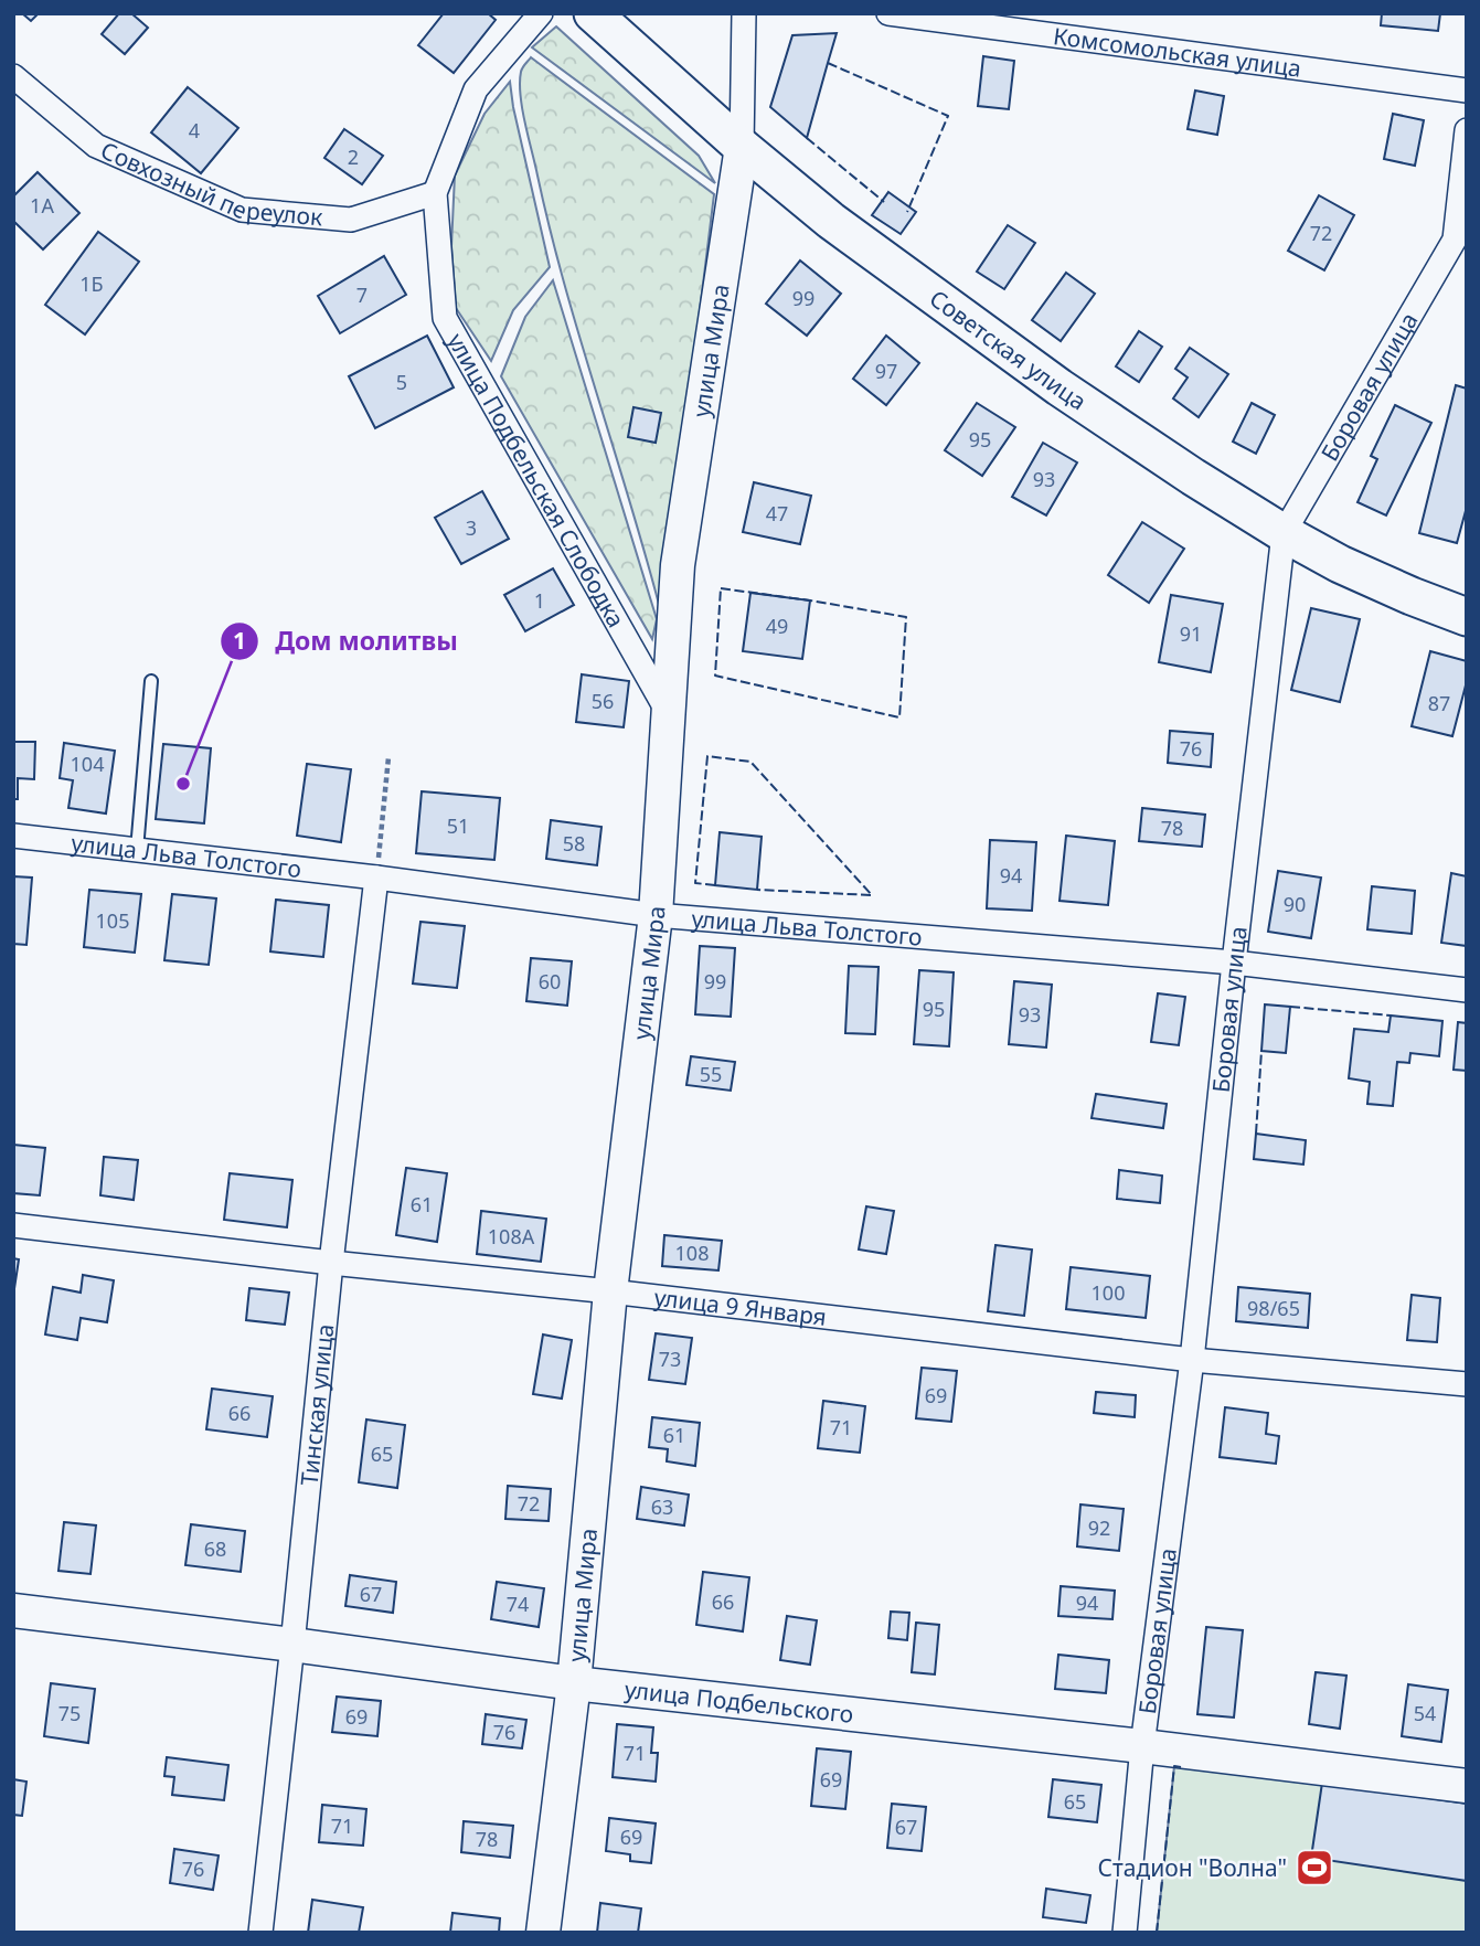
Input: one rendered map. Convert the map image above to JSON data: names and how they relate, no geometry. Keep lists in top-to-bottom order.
{
  "streets": {
    "main road": ["Советская улица", "улица Мира", "улица Подбельского"],
    "street": [
      "Комсомольская улица",
      "Совхозный переулок",
      "Боровая улица",
      "улица Подбельская Слободка",
      "улица Льва Толстого",
      "улица 9 Января",
      "Тинская улица"
    ]
  },
  "crossings": [
    ["Совхозный переулок", "улица Подбельская Слободка"],
    ["Советская улица", "улица Мира"],
    ["Советская улица", "Боровая улица"],
    ["улица Мира", "улица Подбельская Слободка"],
    ["улица Мира", "улица Льва Толстого"],
    ["улица Мира", "улица 9 Января"],
    ["улица Мира", "улица Подбельского"],
    ["Боровая улица", "улица Льва Толстого"],
    ["Боровая улица", "улица 9 Января"],
    ["Боровая улица", "улица Подбельского"],
    ["улица Льва Толстого", "Тинская улица"],
    ["улица 9 Января", "Тинская улица"],
    ["Тинская улица", "улица Подбельского"]
  ],
  "places": {
    "other": ["Дом молитвы"],
    "sports": ["Стадион \"Волна\""]
  },
  "house_numbers": [
    "4",
    "2",
    "1А",
    "72",
    "1Б",
    "7",
    "99",
    "97",
    "5",
    "95",
    "93",
    "47",
    "3",
    "1",
    "49",
    "91",
    "56",
    "87",
    "76",
    "104",
    "51",
    "78",
    "58",
    "94",
    "90",
    "105",
    "60",
    "99",
    "95",
    "93",
    "55",
    "61",
    "108А",
    "108",
    "100",
    "98/65",
    "73",
    "69",
    "66",
    "71",
    "61",
    "65",
    "72",
    "63",
    "92",
    "68",
    "67",
    "66",
    "94",
    "74",
    "75",
    "54",
    "69",
    "76",
    "71",
    "69",
    "65",
    "71",
    "67",
    "69",
    "78",
    "76"
  ]
}
